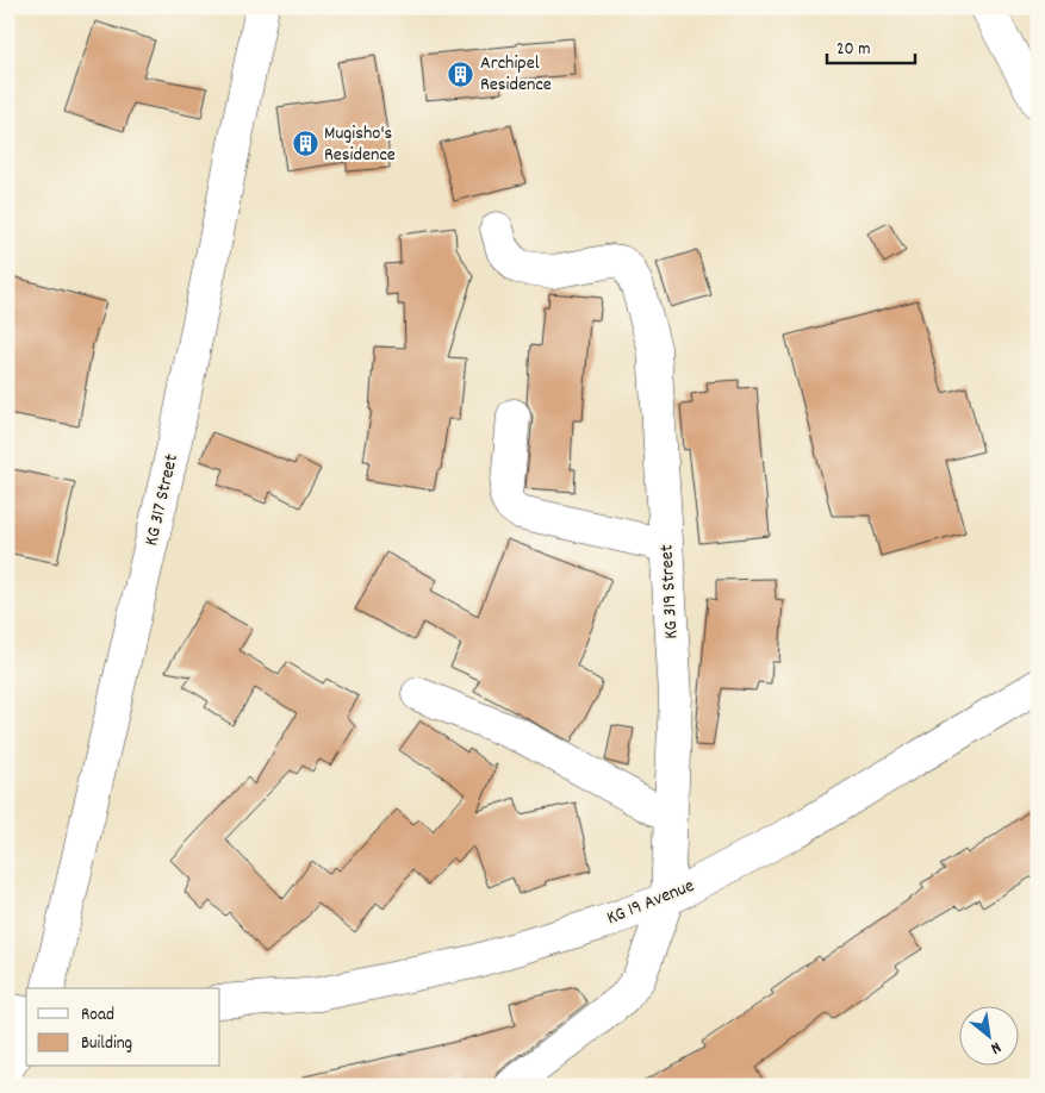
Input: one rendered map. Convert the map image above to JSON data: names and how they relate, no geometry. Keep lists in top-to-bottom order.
{
  "streets": {
    "street": ["KG 317 Street", "KG 319 Street", "KG 19 Avenue"]
  },
  "crossings": [
    ["KG 319 Street", "KG 19 Avenue"]
  ],
  "places": {
    "building": ["Archipel Residence", "Mugisho's Residence"]
  },
  "legend": ["Road", "Building"],
  "scale_bar": "20 m",
  "north": "bottom right"
}
